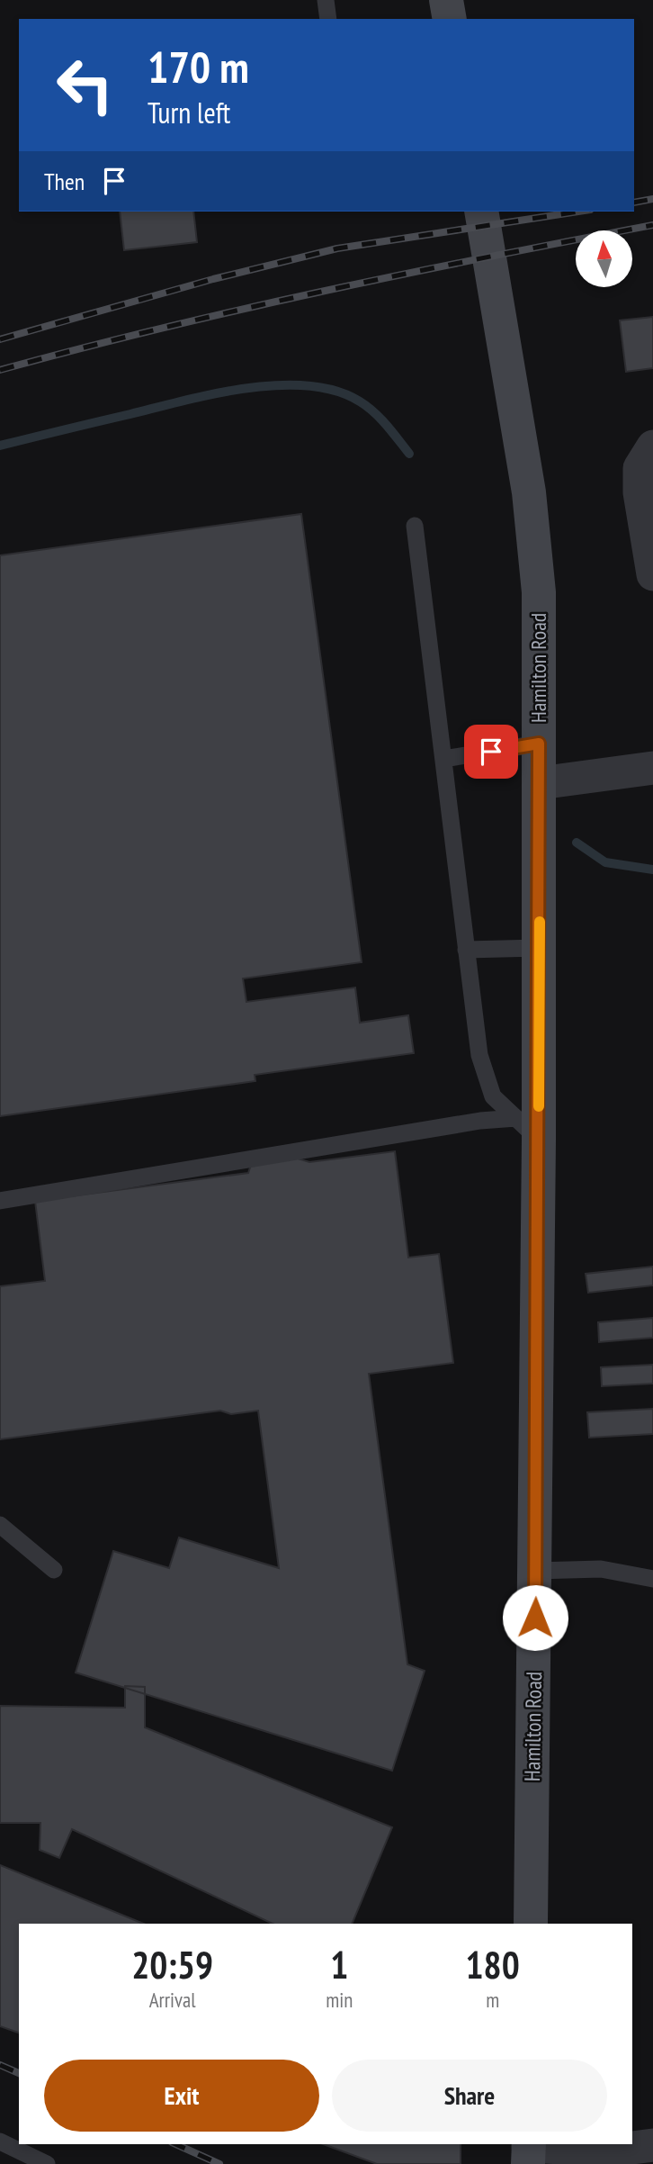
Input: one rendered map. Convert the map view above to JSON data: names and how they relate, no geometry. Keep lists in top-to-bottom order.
{
  "streets": {
    "street": ["Hamilton Road"]
  },
  "north": "top",
  "page": {
    "turn": ["170 m", "Turn left"],
    "then": "Then",
    "eta": [
      "20:59",
      "Arrival",
      "1",
      "min",
      "180",
      "m"
    ],
    "buttons": ["Exit", "Share"]
  }
}
